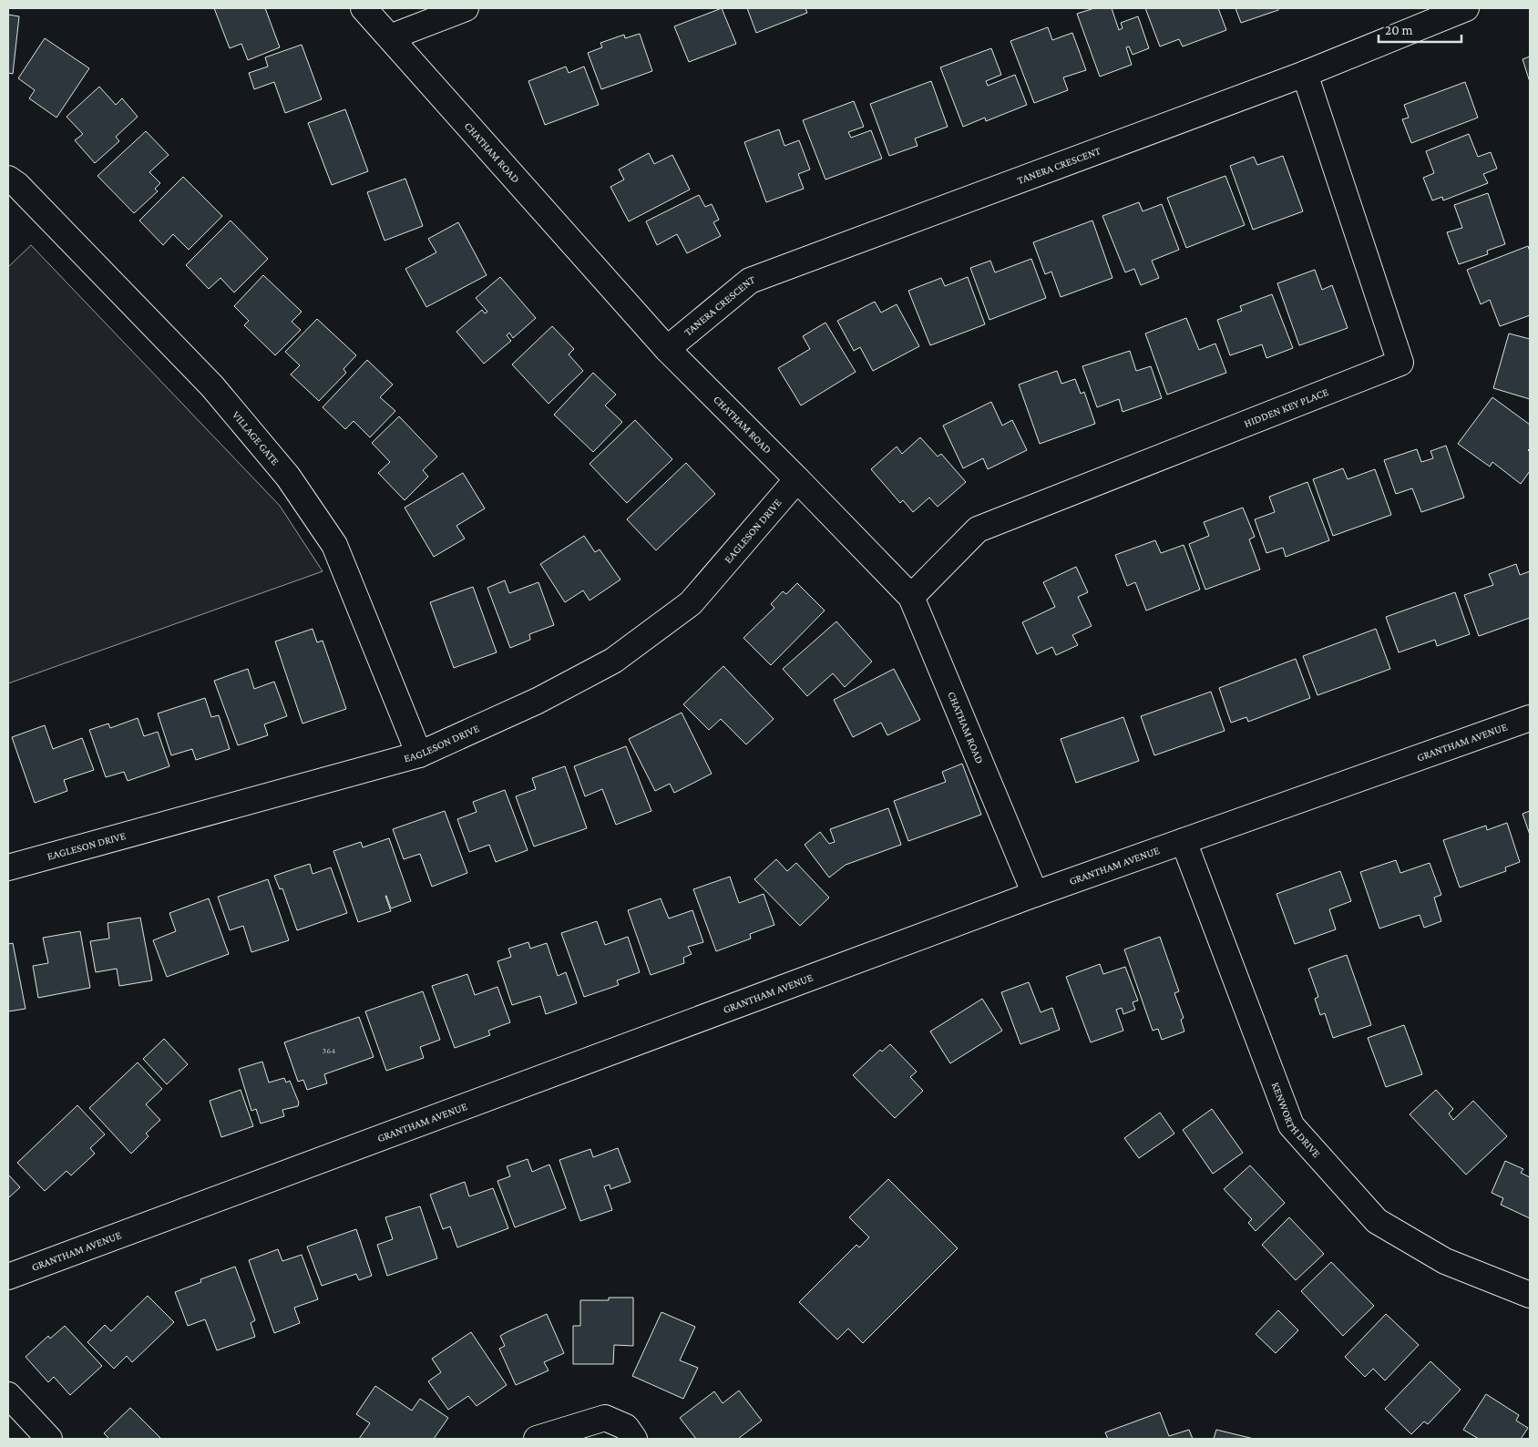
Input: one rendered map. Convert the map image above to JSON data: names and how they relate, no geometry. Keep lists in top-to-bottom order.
{
  "streets": {
    "street": [
      "CHATHAM ROAD",
      "TANERA CRESCENT",
      "HIDDEN KEY PLACE",
      "VILLAGE GATE",
      "EAGLESON DRIVE",
      "GRANTHAM AVENUE",
      "KENWORTH DRIVE"
    ]
  },
  "crossings": [
    ["CHATHAM ROAD", "TANERA CRESCENT"],
    ["CHATHAM ROAD", "HIDDEN KEY PLACE"],
    ["CHATHAM ROAD", "EAGLESON DRIVE"],
    ["CHATHAM ROAD", "GRANTHAM AVENUE"],
    ["TANERA CRESCENT", "HIDDEN KEY PLACE"],
    ["VILLAGE GATE", "EAGLESON DRIVE"],
    ["GRANTHAM AVENUE", "KENWORTH DRIVE"]
  ],
  "house_numbers": ["364"],
  "scale_bar": "20 m"
}
